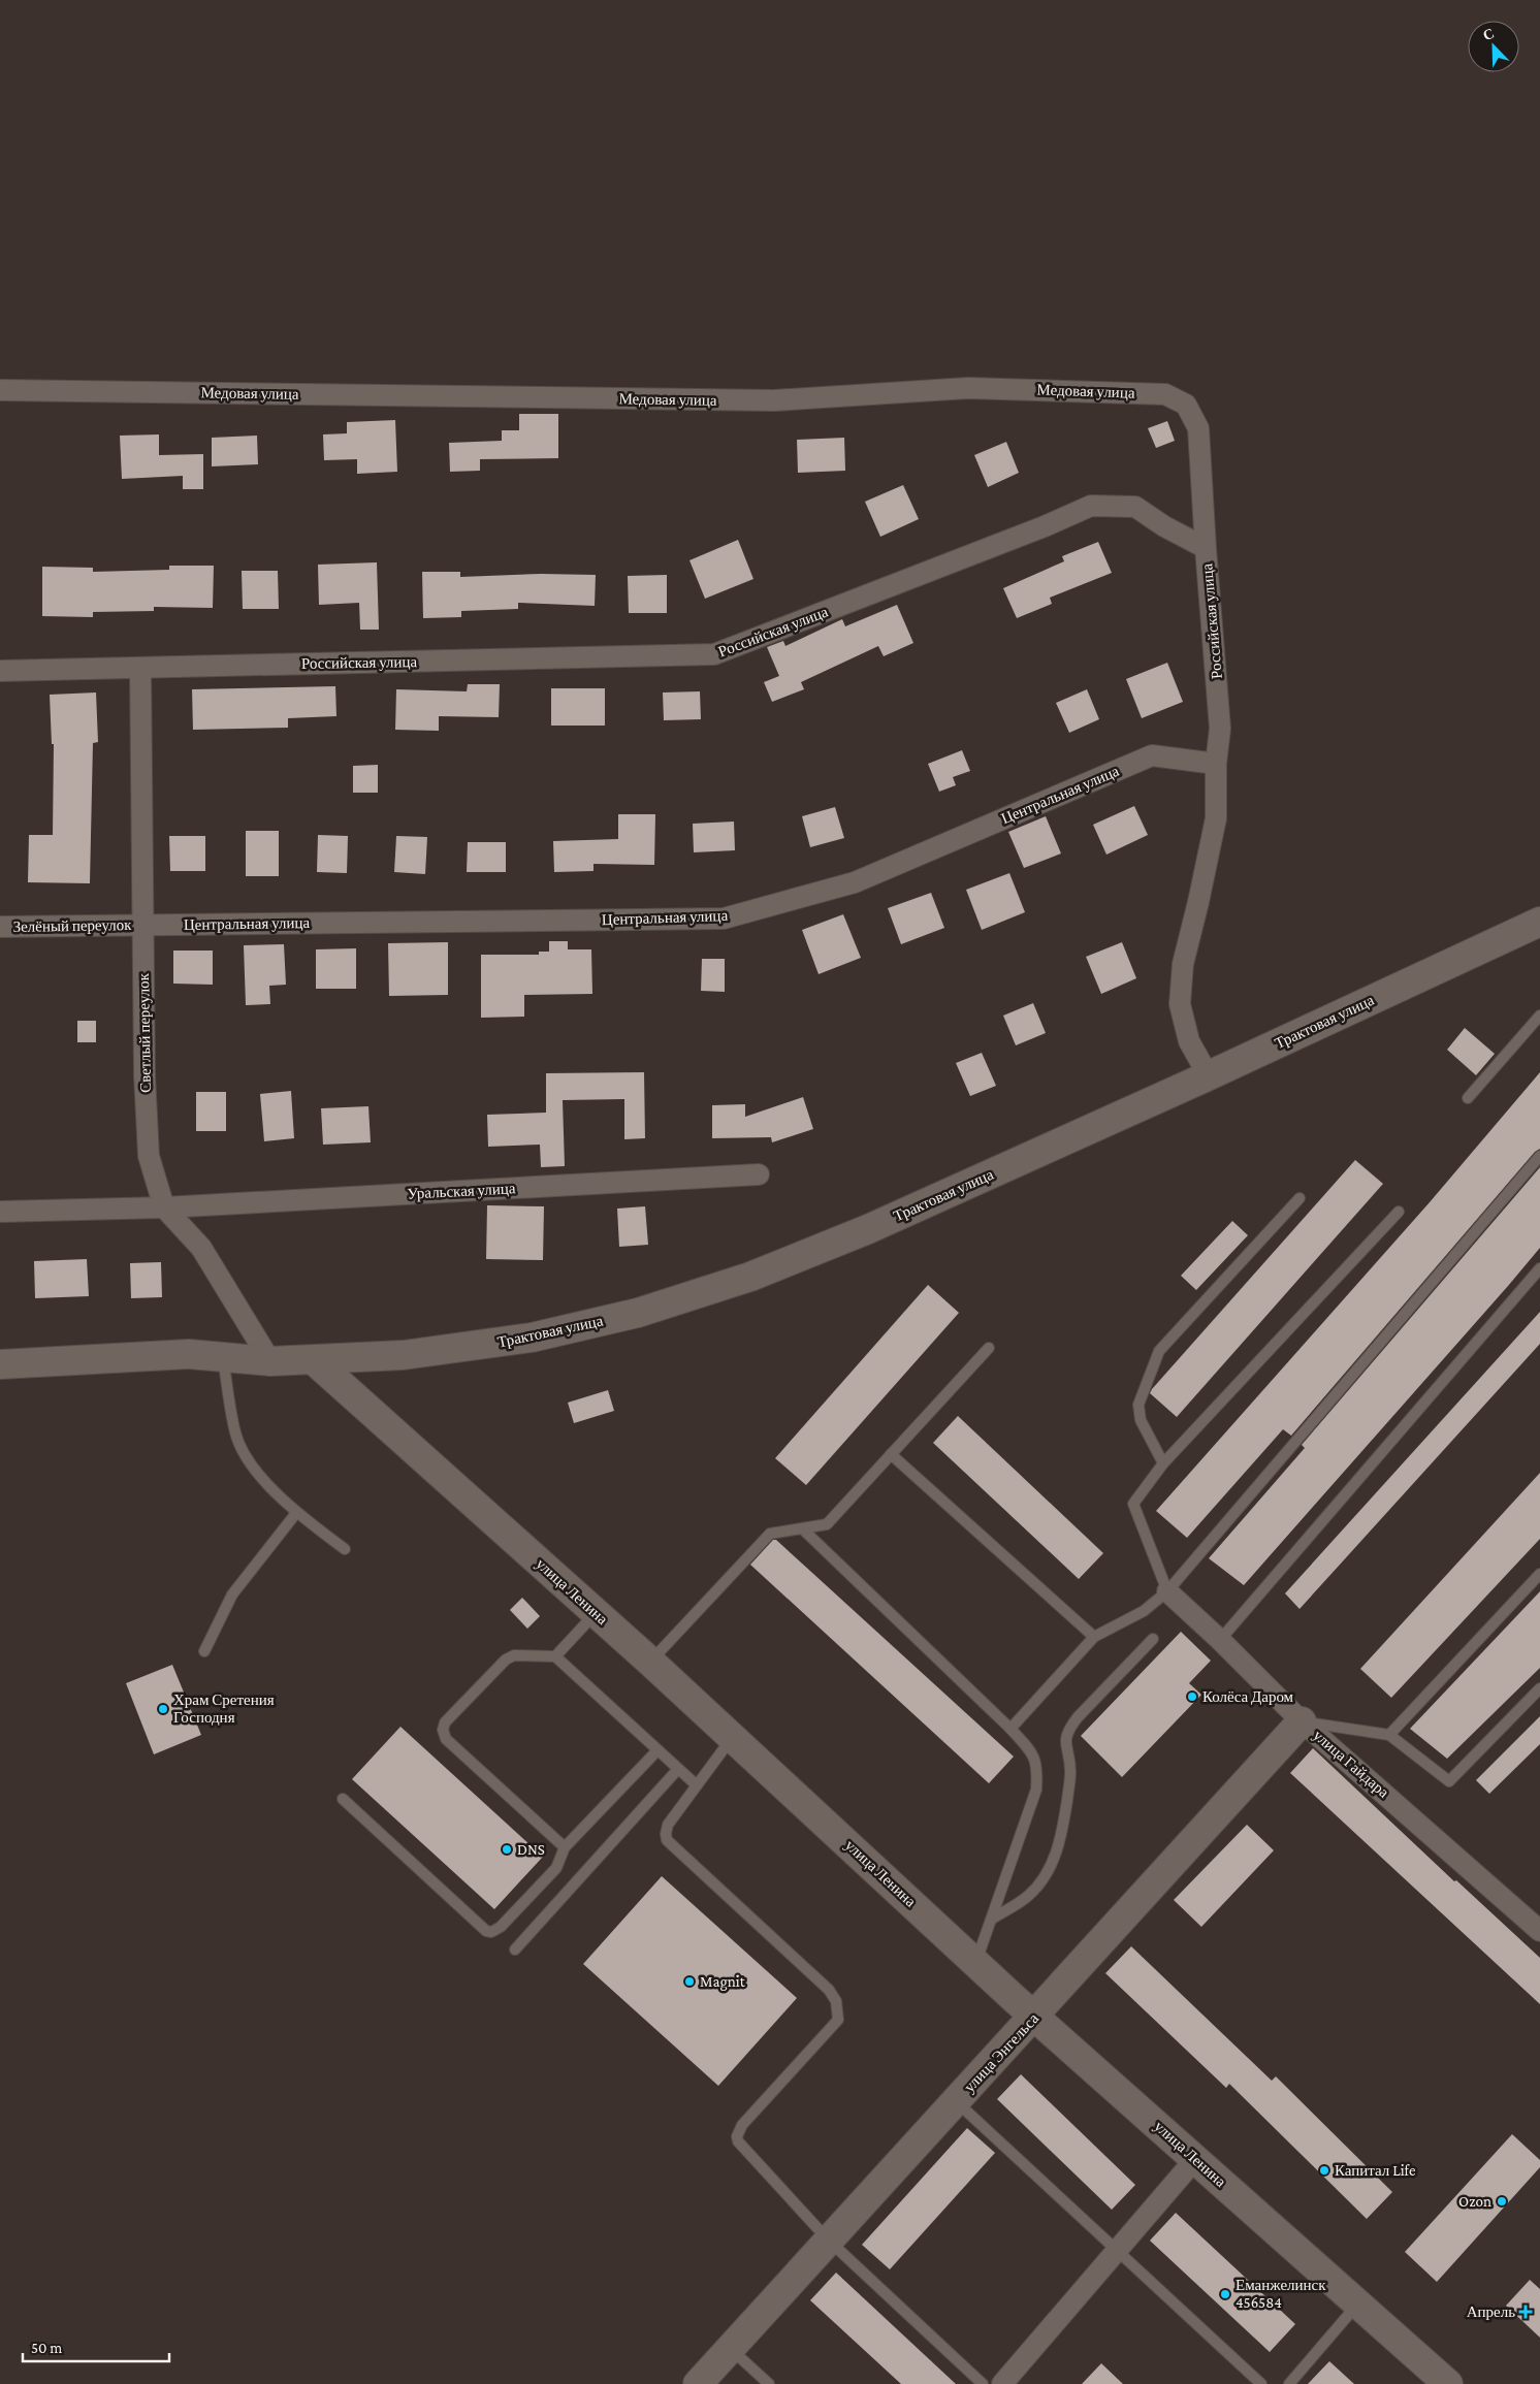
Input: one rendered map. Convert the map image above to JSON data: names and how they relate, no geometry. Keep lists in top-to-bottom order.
{
  "streets": {
    "street": [
      "Медовая улица",
      "Российская улица",
      "Центральная улица",
      "Зелёный переулок",
      "Трактовая улица",
      "Светлый переулок",
      "Уральская улица",
      "улица Ленина",
      "улица Гайдара",
      "улица Энгельса"
    ]
  },
  "crossings": [
    ["Медовая улица", "Российская улица"],
    ["Российская улица", "Центральная улица"],
    ["Российская улица", "Трактовая улица"],
    ["Российская улица", "Светлый переулок"],
    ["Центральная улица", "Зелёный переулок"],
    ["Центральная улица", "Светлый переулок"],
    ["Зелёный переулок", "Светлый переулок"],
    ["Трактовая улица", "Светлый переулок"],
    ["Трактовая улица", "улица Ленина"],
    ["Светлый переулок", "Уральская улица"],
    ["улица Ленина", "улица Энгельса"],
    ["улица Гайдара", "улица Энгельса"]
  ],
  "places": {
    "other": [
      "Колёса Даром",
      "Храм Сретения Господня",
      "DNS",
      "Magnit",
      "Капитал Life",
      "Ozon",
      "Еманжелинск 456584"
    ],
    "health": ["Апрель"]
  },
  "scale_bar": "50 m",
  "north": "top left"
}
